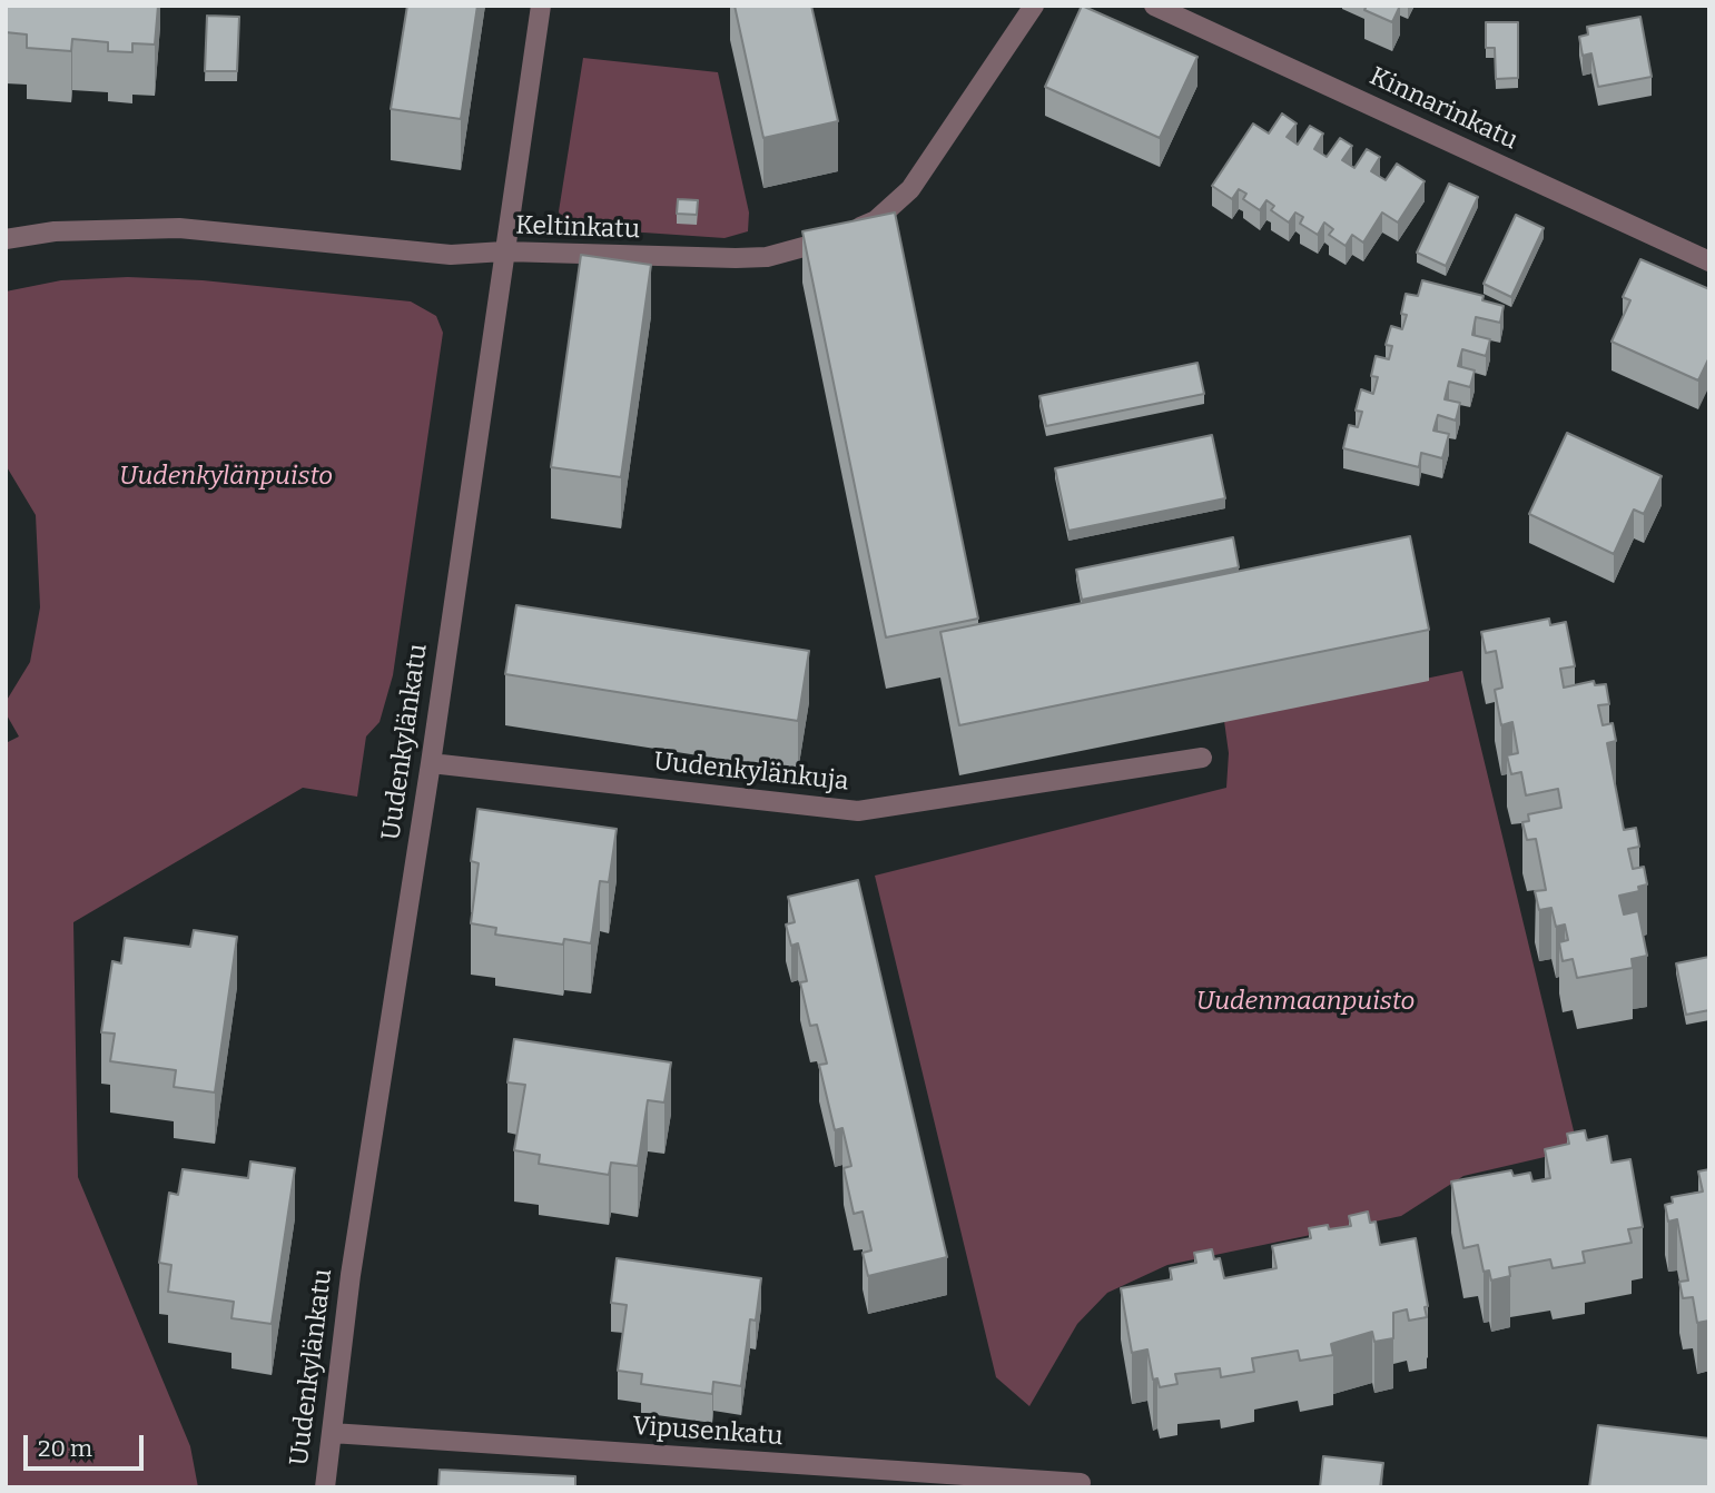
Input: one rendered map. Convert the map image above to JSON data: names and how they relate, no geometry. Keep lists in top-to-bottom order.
{
  "streets": {
    "street": [
      "Kinnarinkatu",
      "Keltinkatu",
      "Uudenkylänkatu",
      "Uudenkylänkuja",
      "Vipusenkatu"
    ]
  },
  "crossings": [
    ["Keltinkatu", "Uudenkylänkatu"],
    ["Uudenkylänkatu", "Uudenkylänkuja"],
    ["Uudenkylänkatu", "Vipusenkatu"]
  ],
  "parks": ["Uudenkylänpuisto", "Uudenmaanpuisto"],
  "scale_bar": "20 m"
}
